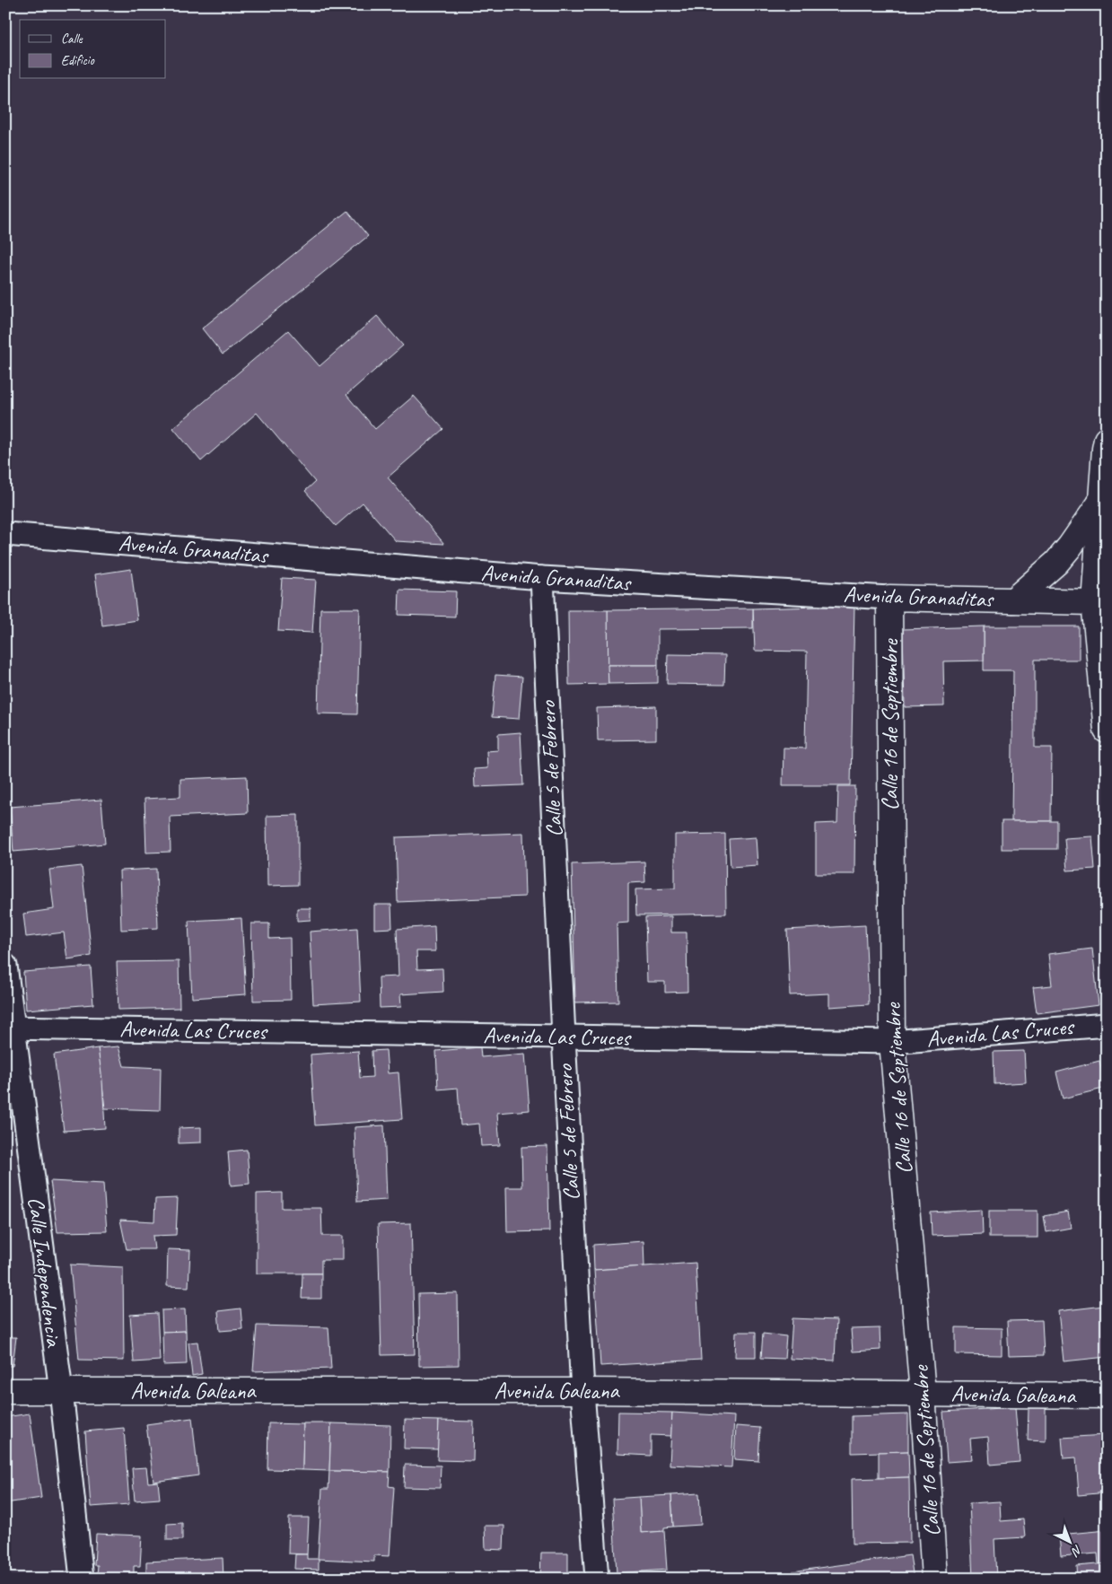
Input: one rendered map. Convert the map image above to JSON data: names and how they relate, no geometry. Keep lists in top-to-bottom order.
{
  "streets": {
    "main road": ["Avenida Granaditas", "Calle 16 de Septiembre", "Avenida Galeana"],
    "street": ["Calle 5 de Febrero", "Avenida Las Cruces", "Calle Independencia"]
  },
  "crossings": [
    ["Avenida Granaditas", "Calle 16 de Septiembre"],
    ["Avenida Granaditas", "Calle 5 de Febrero"],
    ["Calle 16 de Septiembre", "Avenida Las Cruces"],
    ["Calle 16 de Septiembre", "Avenida Galeana"],
    ["Calle 5 de Febrero", "Avenida Las Cruces"],
    ["Calle 5 de Febrero", "Avenida Galeana"],
    ["Avenida Las Cruces", "Calle Independencia"],
    ["Calle Independencia", "Avenida Galeana"]
  ],
  "legend": ["Calle", "Edificio"],
  "north": "bottom right"
}
